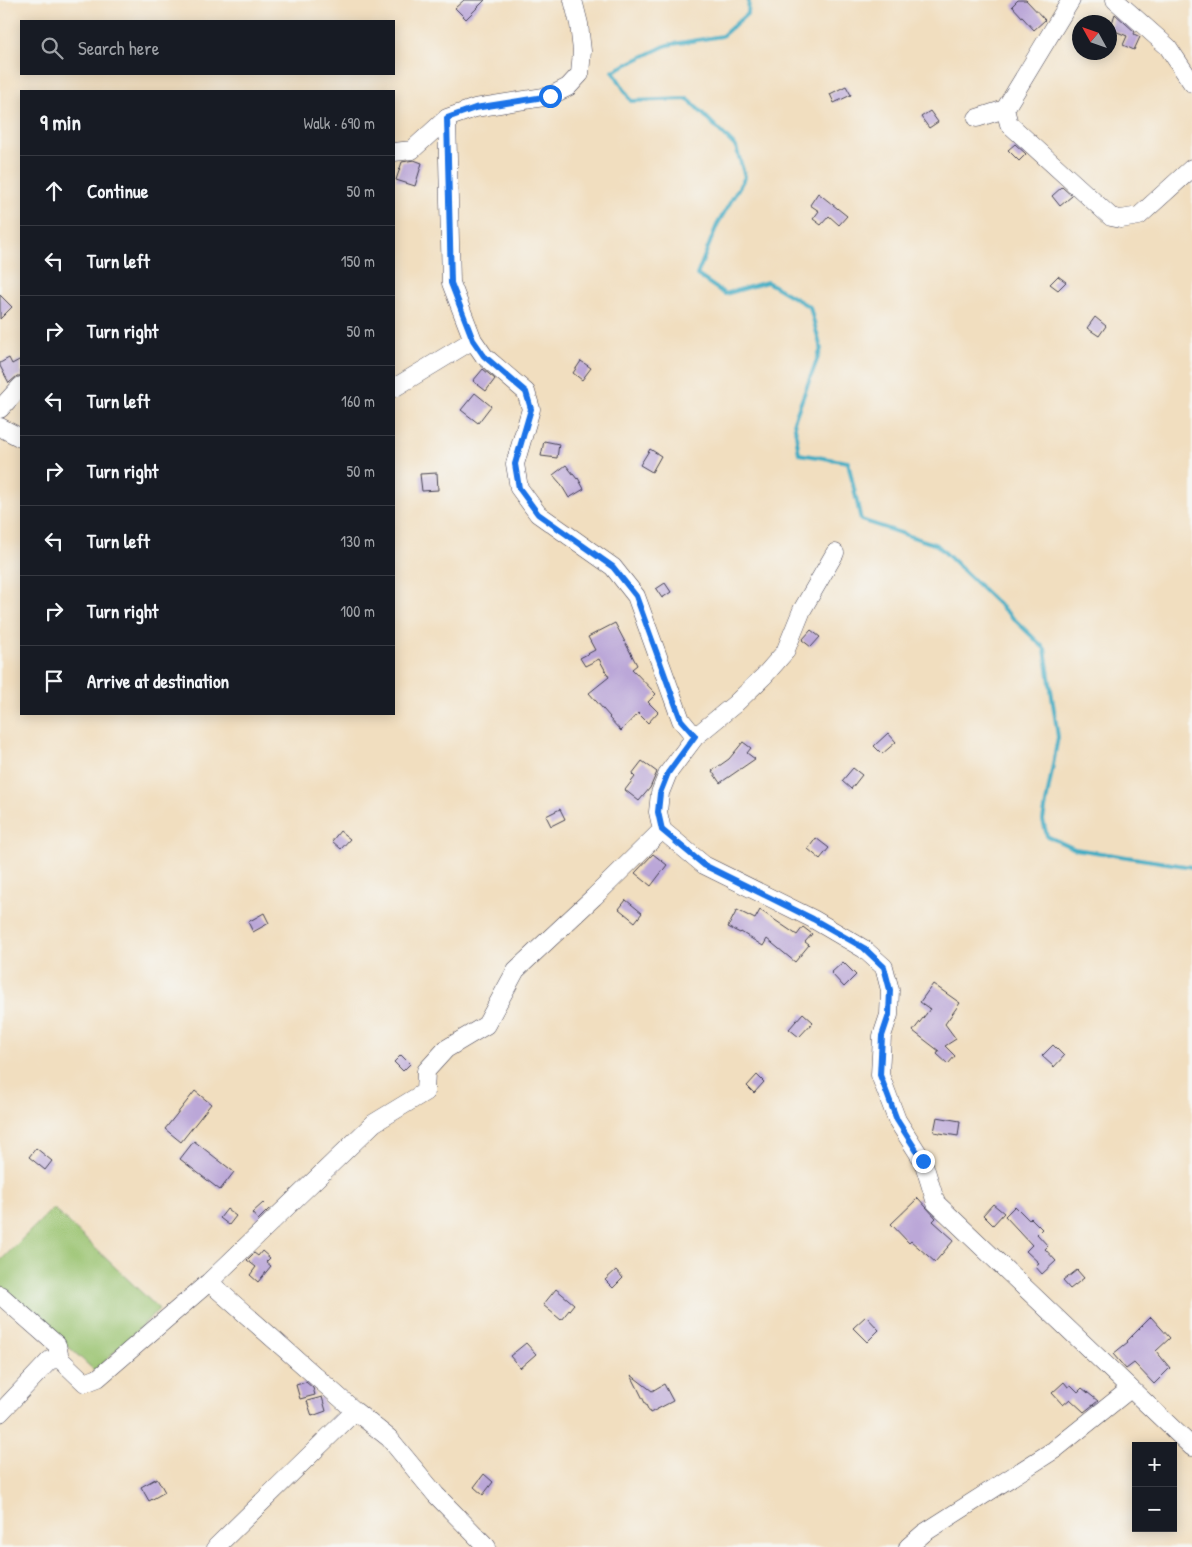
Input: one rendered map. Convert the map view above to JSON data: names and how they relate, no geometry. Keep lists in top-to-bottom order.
{
  "north": "top left",
  "page": {
    "search": "Search here",
    "heading": ["9 min", "Walk · 690 m"],
    "list": [
      ["Continue", "50 m"],
      ["Turn left", "150 m"],
      ["Turn right", "50 m"],
      ["Turn left", "160 m"],
      ["Turn right", "50 m"],
      ["Turn left", "130 m"],
      ["Turn right", "100 m"],
      "Arrive at destination"
    ],
    "map_buttons": ["+", "−"]
  }
}
